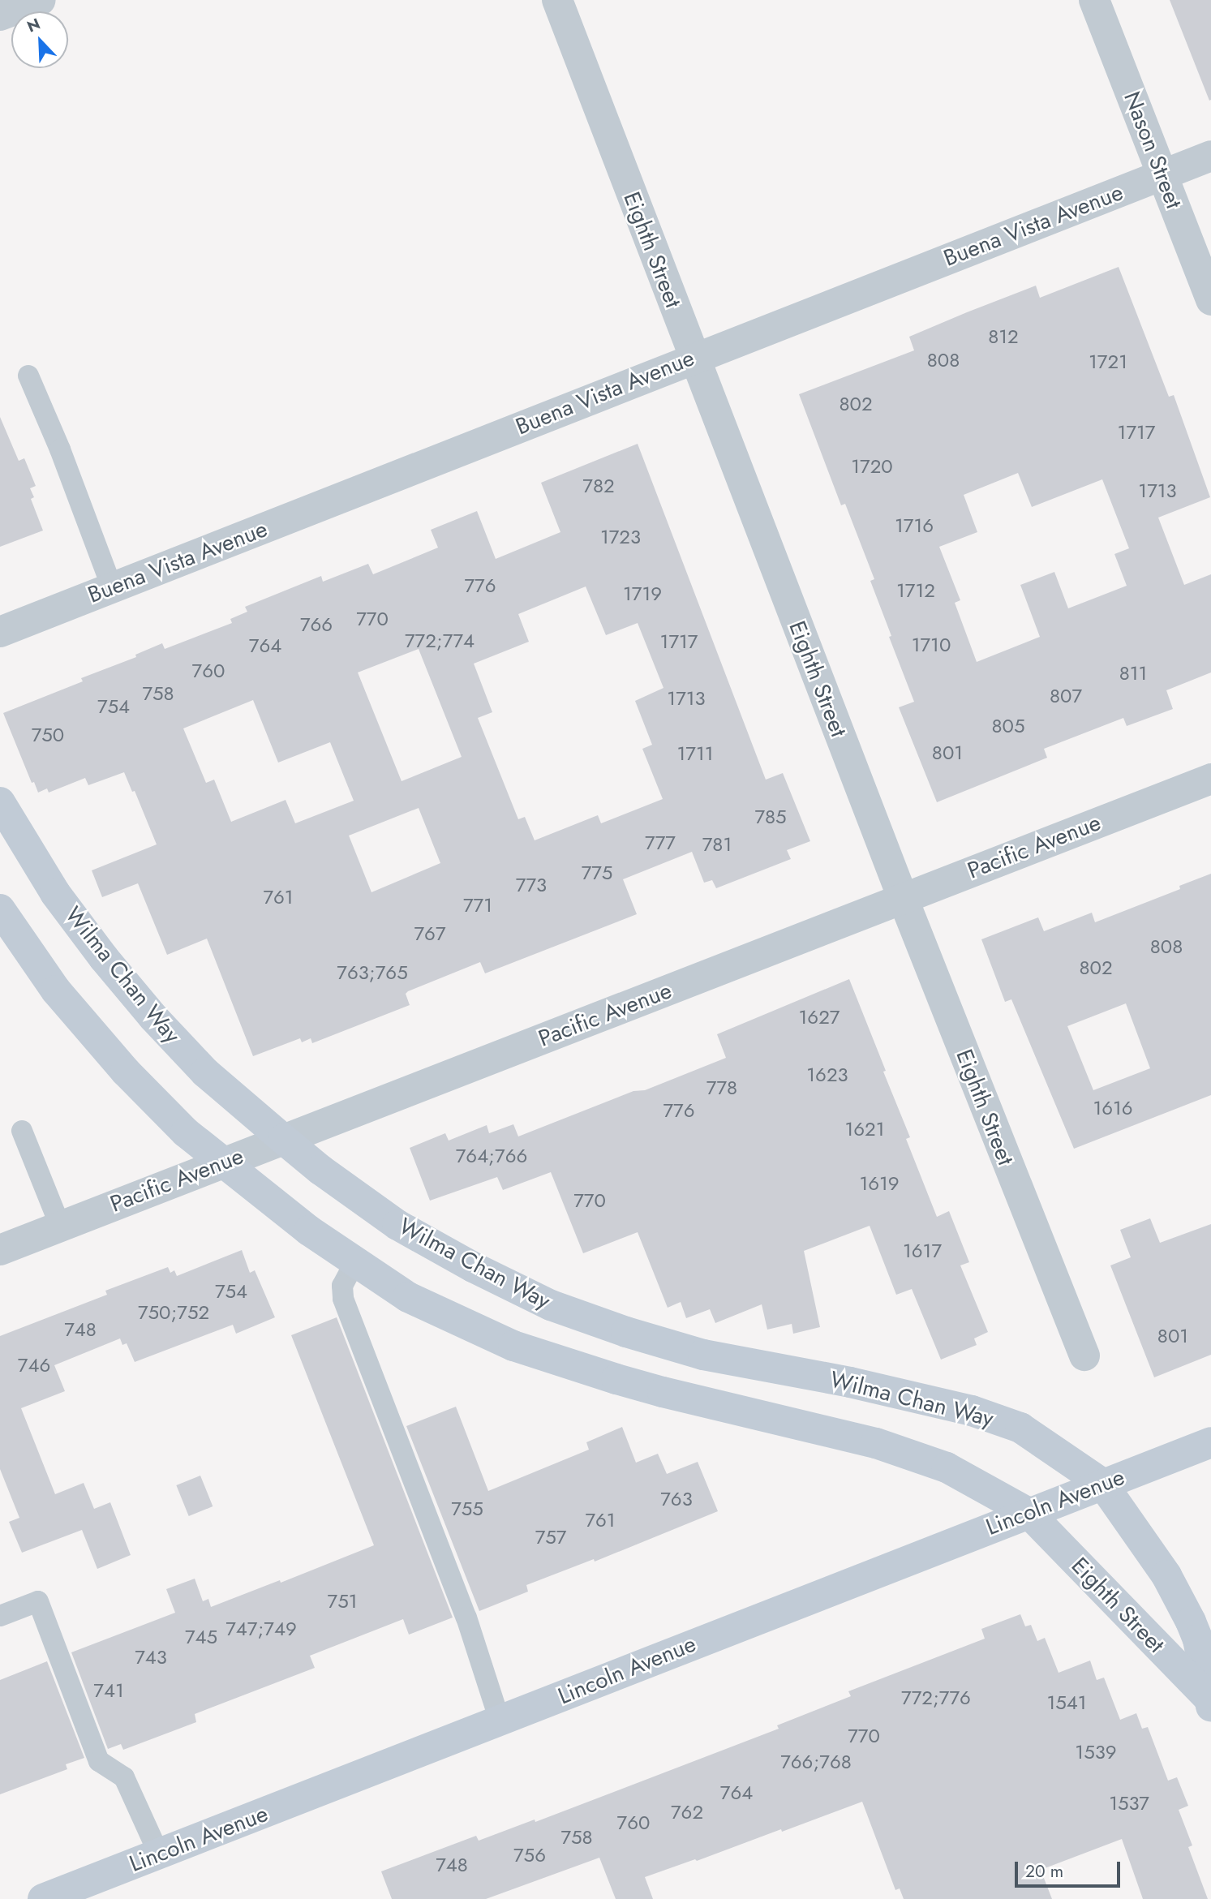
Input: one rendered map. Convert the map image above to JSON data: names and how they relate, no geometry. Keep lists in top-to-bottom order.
{
  "streets": {
    "main road": ["Eighth Street", "Wilma Chan Way", "Lincoln Avenue"],
    "street": ["Nason Street", "Buena Vista Avenue", "Pacific Avenue"]
  },
  "crossings": [
    ["Nason Street", "Buena Vista Avenue"],
    ["Buena Vista Avenue", "Eighth Street"],
    ["Eighth Street", "Pacific Avenue"],
    ["Eighth Street", "Wilma Chan Way"],
    ["Eighth Street", "Lincoln Avenue"],
    ["Pacific Avenue", "Wilma Chan Way"],
    ["Wilma Chan Way", "Lincoln Avenue"]
  ],
  "house_numbers": [
    "812",
    "808",
    "1721",
    "802",
    "1717",
    "1720",
    "782",
    "1713",
    "1716",
    "1723",
    "776",
    "1712",
    "1719",
    "770",
    "766",
    "772;774",
    "1717",
    "1710",
    "764",
    "760",
    "811",
    "758",
    "807",
    "1713",
    "754",
    "805",
    "750",
    "801",
    "1711",
    "785",
    "777",
    "781",
    "775",
    "773",
    "761",
    "771",
    "767",
    "808",
    "802",
    "763;765",
    "1627",
    "1623",
    "778",
    "1616",
    "776",
    "1621",
    "764;766",
    "1619",
    "770",
    "1617",
    "754",
    "750;752",
    "748",
    "801",
    "746",
    "763",
    "755",
    "761",
    "757",
    "751",
    "747;749",
    "745",
    "743",
    "741",
    "772;776",
    "1541",
    "770",
    "1539",
    "766;768",
    "764",
    "1537",
    "762",
    "760",
    "758",
    "756",
    "748"
  ],
  "scale_bar": "20 m",
  "north": "top left"
}
